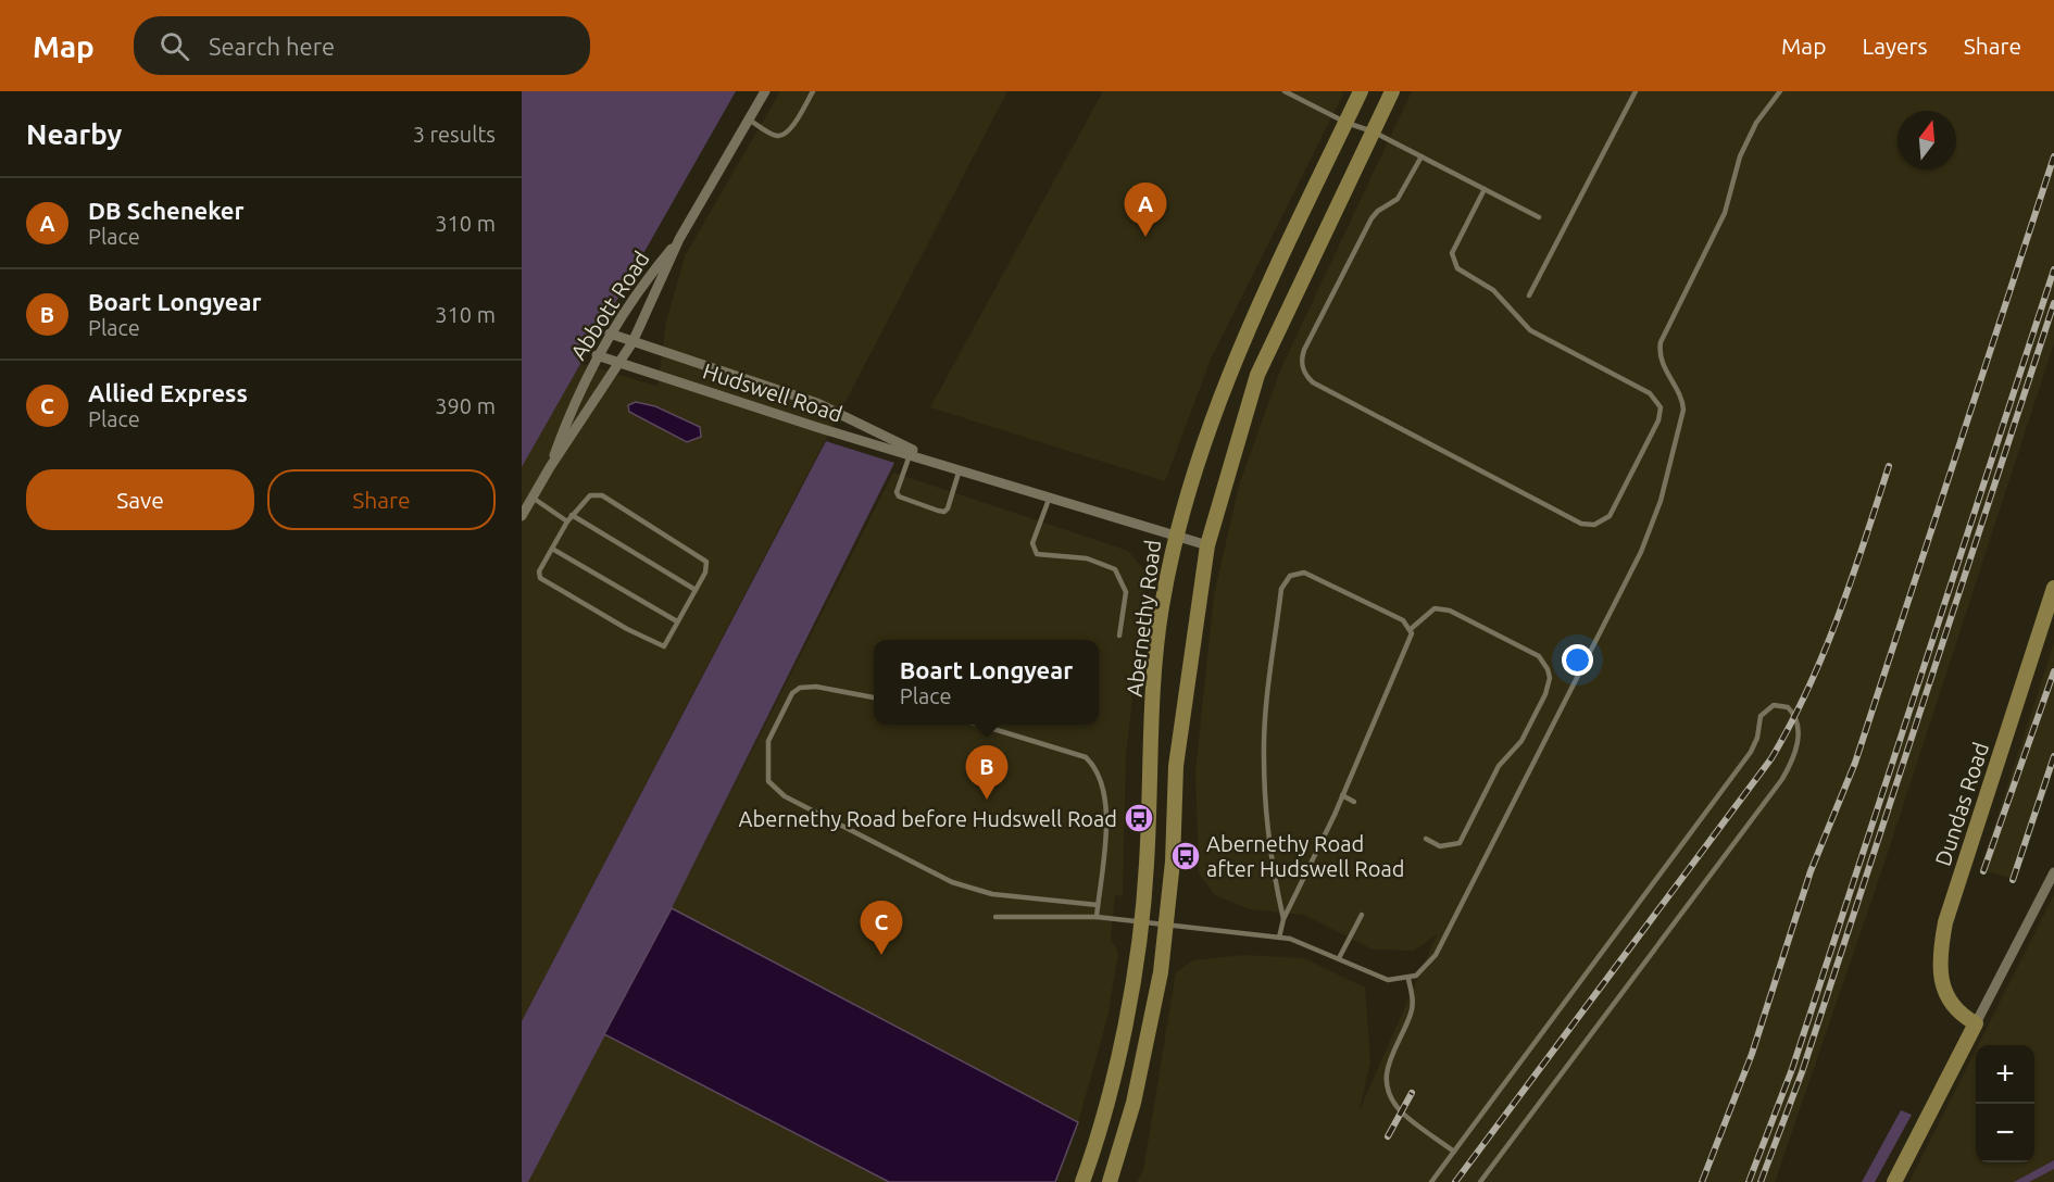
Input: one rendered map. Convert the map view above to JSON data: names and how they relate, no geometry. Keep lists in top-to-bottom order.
{
  "streets": {
    "main road": ["Abernethy Road", "Dundas Road"],
    "street": ["Abbott Road", "Hudswell Road"]
  },
  "crossings": [
    ["Abbott Road", "Hudswell Road"],
    ["Hudswell Road", "Abernethy Road"]
  ],
  "places": {
    "bus stop": ["Abernethy Road before Hudswell Road", "Abernethy Road after Hudswell Road"]
  },
  "north": "top",
  "page": {
    "header": "Map",
    "search": "Search here",
    "nav": ["Map", "Layers", "Share"],
    "heading": ["Nearby", "3 results"],
    "list": [
      {
        "mark": "A",
        "name": "DB Scheneker",
        "note": "Place",
        "value": "310 m"
      },
      {
        "mark": "B",
        "name": "Boart Longyear",
        "note": "Place",
        "value": "310 m"
      },
      {
        "mark": "C",
        "name": "Allied Express",
        "note": "Place",
        "value": "390 m"
      }
    ],
    "pins": ["A", "B", "C"],
    "buttons": ["Save", "Share"],
    "popup": ["Boart Longyear", "Place"],
    "map_buttons": ["+", "−"]
  }
}
